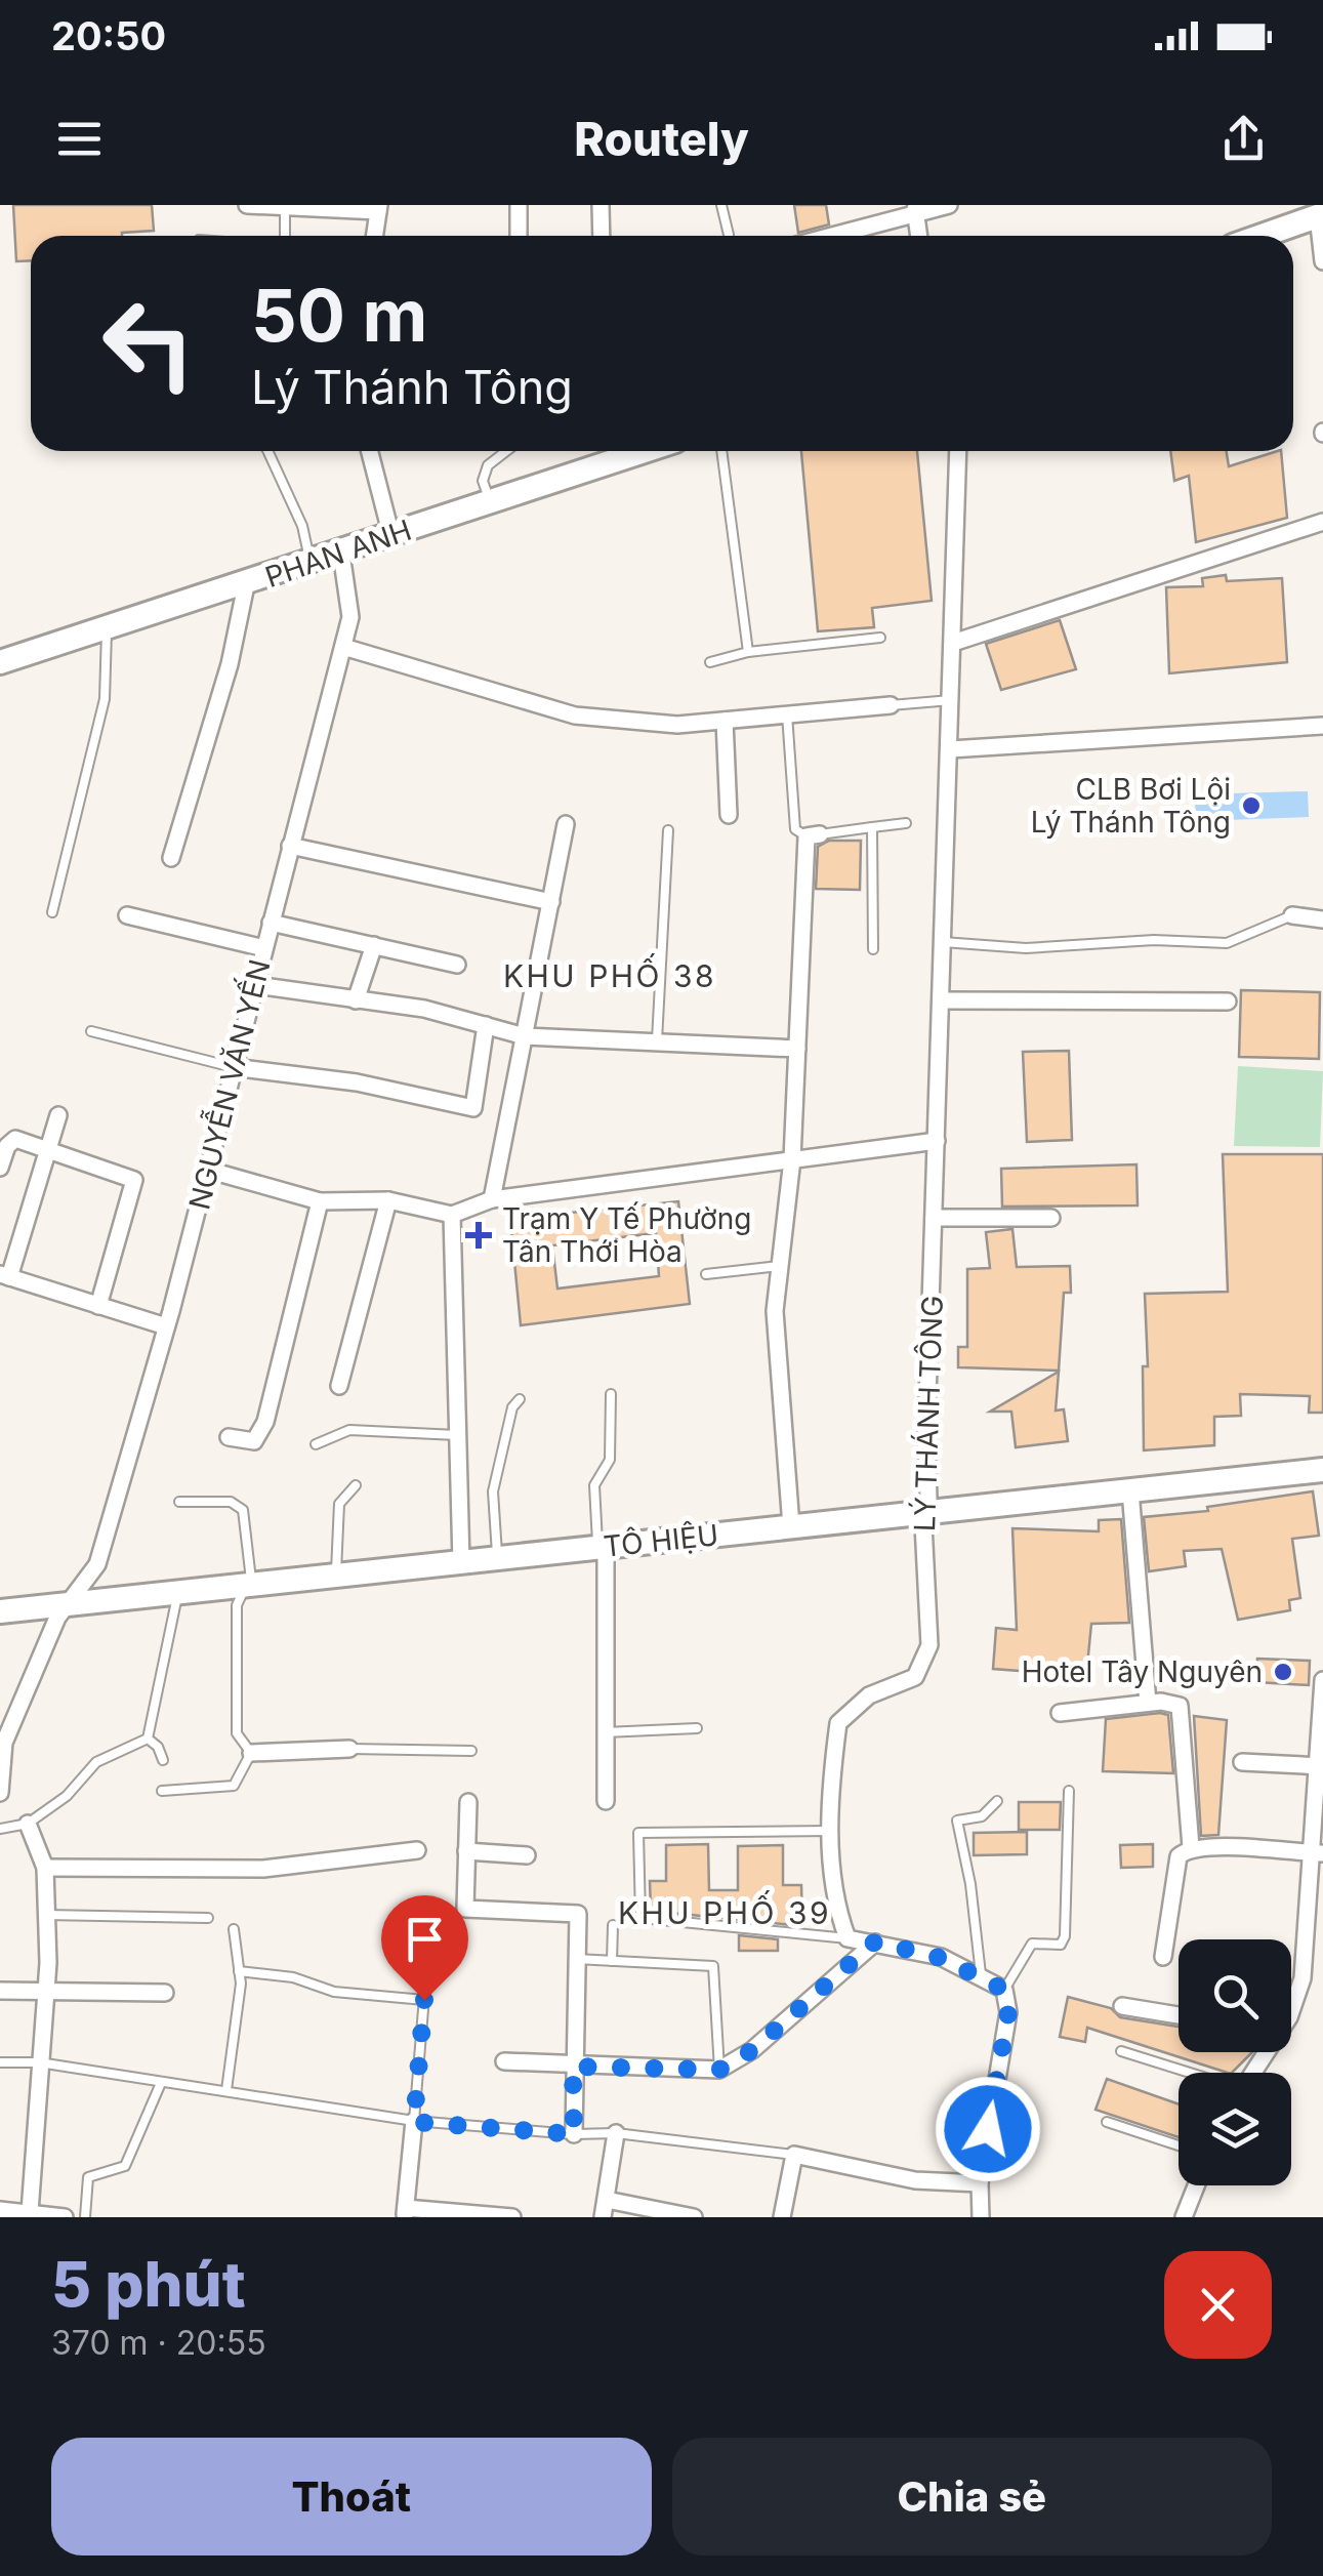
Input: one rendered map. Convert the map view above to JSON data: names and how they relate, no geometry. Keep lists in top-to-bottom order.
{
  "streets": {
    "street": [
      "PHAN ANH",
      "NGUYỄN VĂN YẾN",
      "LÝ THÁNH TÔNG",
      "TÔ HIỆU"
    ]
  },
  "crossings": [
    ["PHAN ANH", "NGUYỄN VĂN YẾN"],
    ["NGUYỄN VĂN YẾN", "TÔ HIỆU"],
    ["LÝ THÁNH TÔNG", "TÔ HIỆU"]
  ],
  "districts": ["KHU PHỐ 38", "KHU PHỐ 39"],
  "places": {
    "other": ["CLB Bơi Lội Lý Thánh Tông", "Hotel Tây Nguyên"],
    "health": ["Trạm Y Tế Phường Tân Thới Hòa"]
  },
  "page": {
    "status": "20:50",
    "header": "Routely",
    "turn": ["50 m", "Lý Thánh Tông"],
    "heading": ["5 phút", "370 m · 20:55"],
    "buttons": ["Thoát", "Chia sẻ"]
  }
}
